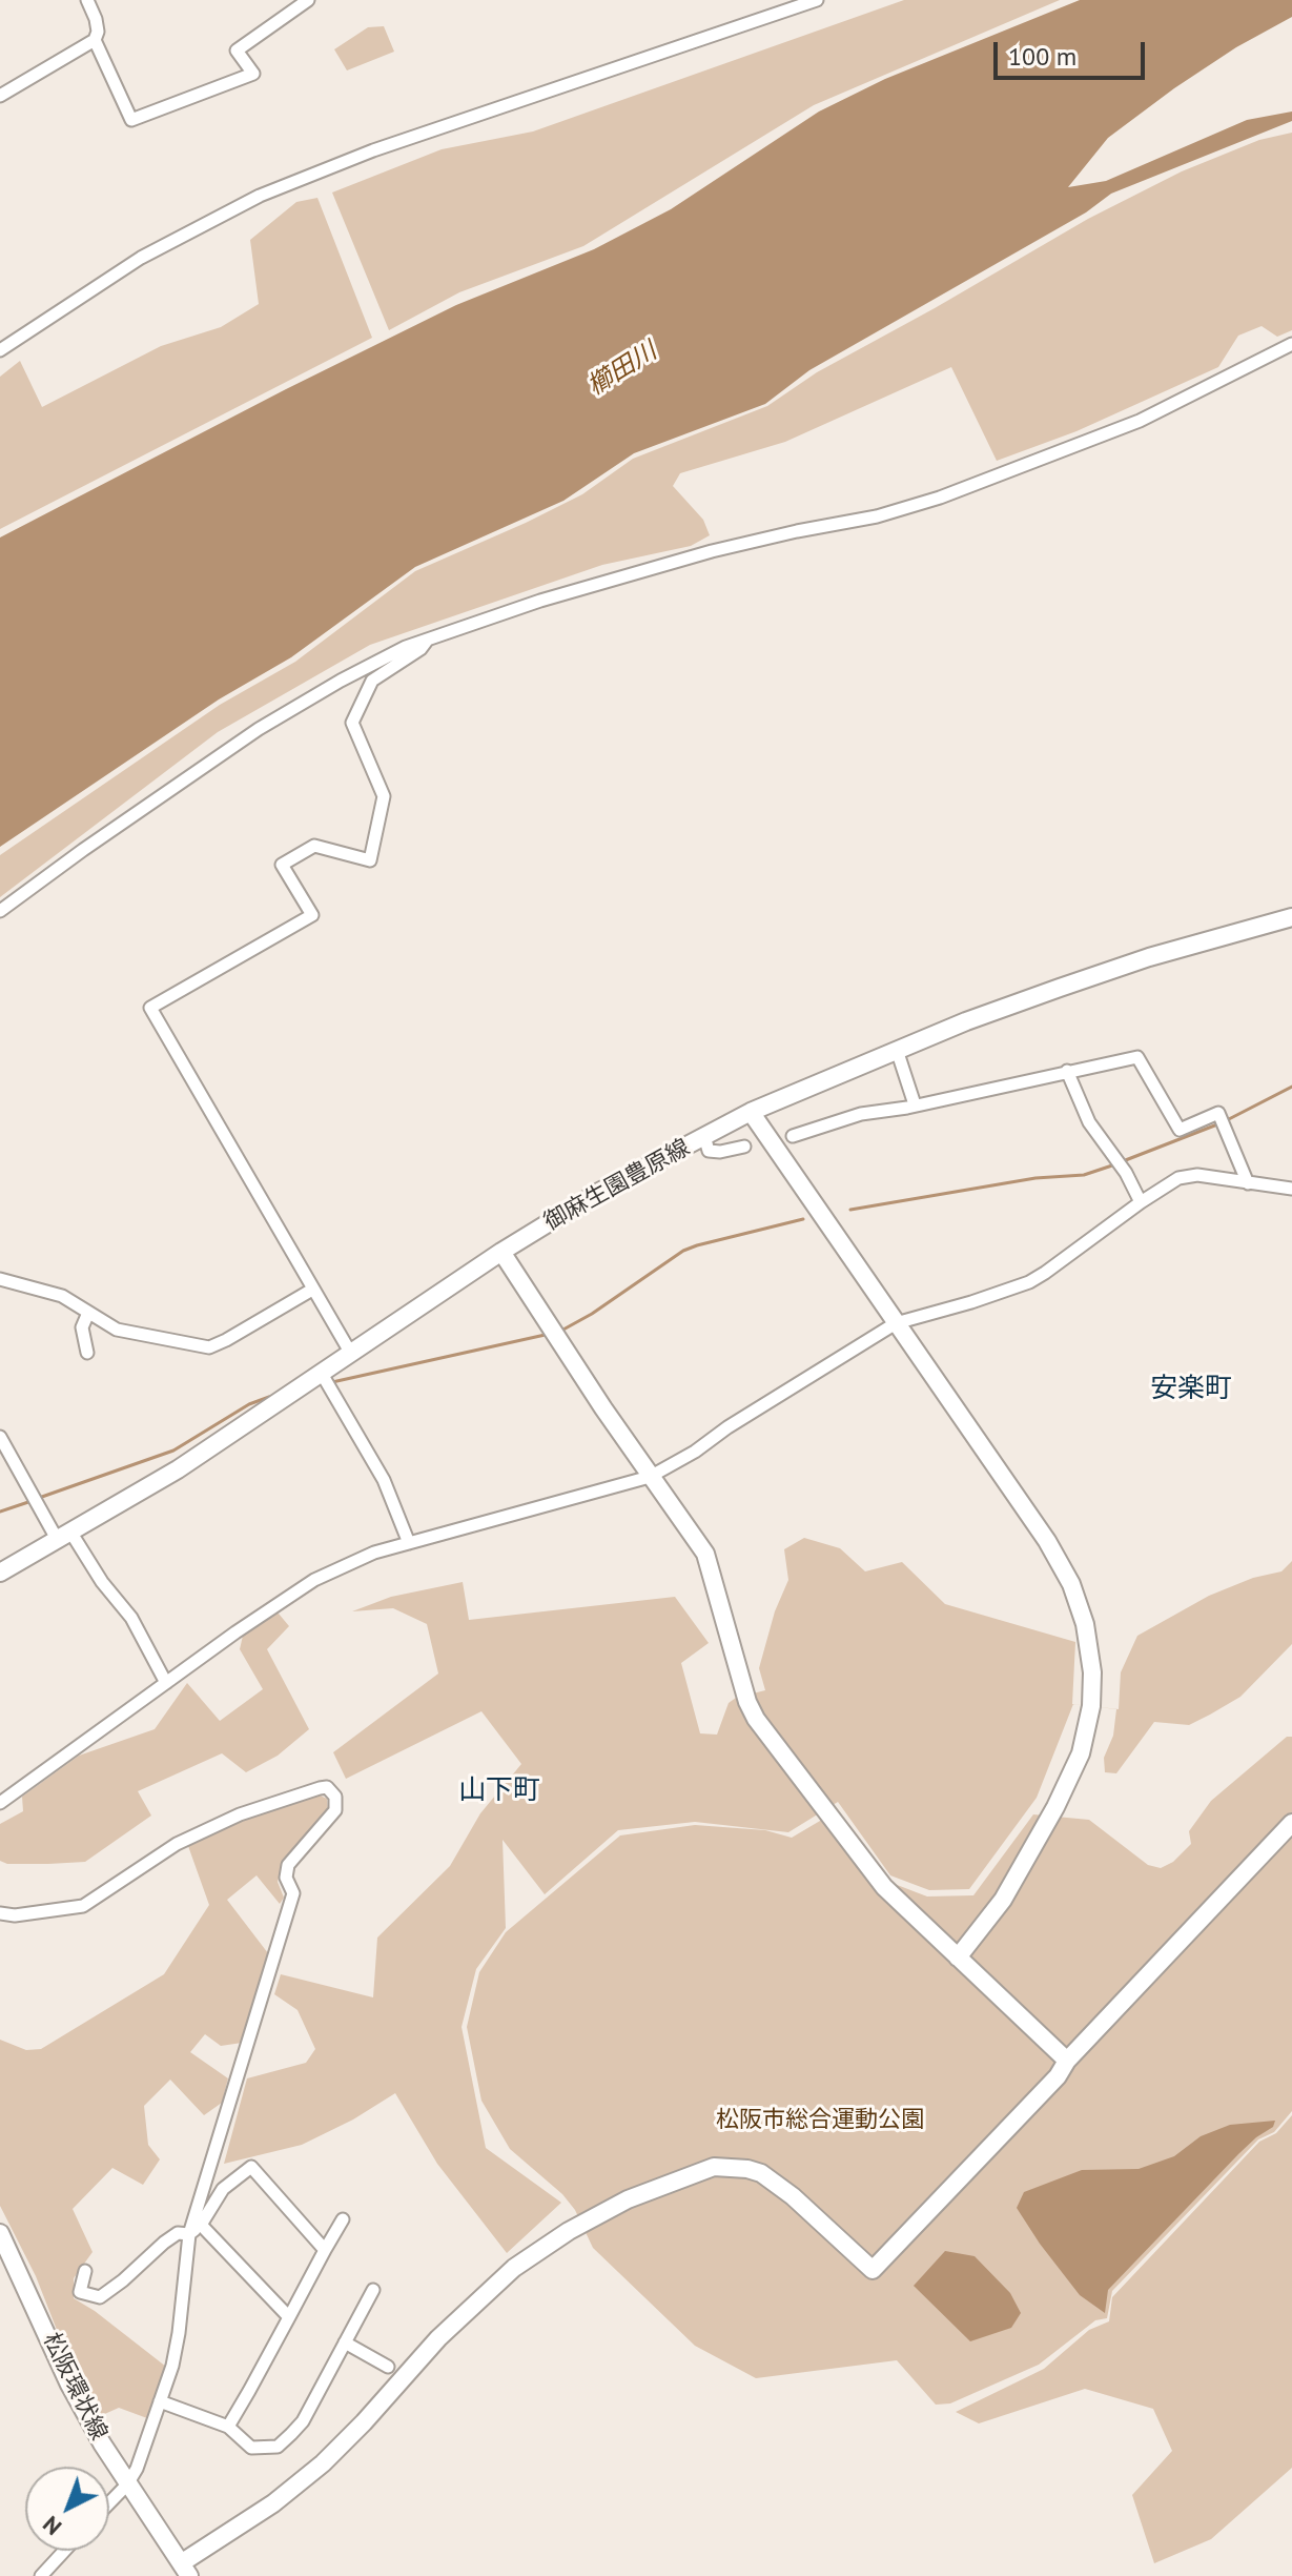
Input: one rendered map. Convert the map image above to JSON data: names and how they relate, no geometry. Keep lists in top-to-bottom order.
{
  "streets": {
    "street": ["御麻生園豊原線", "松阪環状線"]
  },
  "districts": ["安楽町", "山下町"],
  "water": ["櫛田川"],
  "parks": ["松阪市総合運動公園"],
  "scale_bar": "100 m",
  "north": "bottom left"
}
